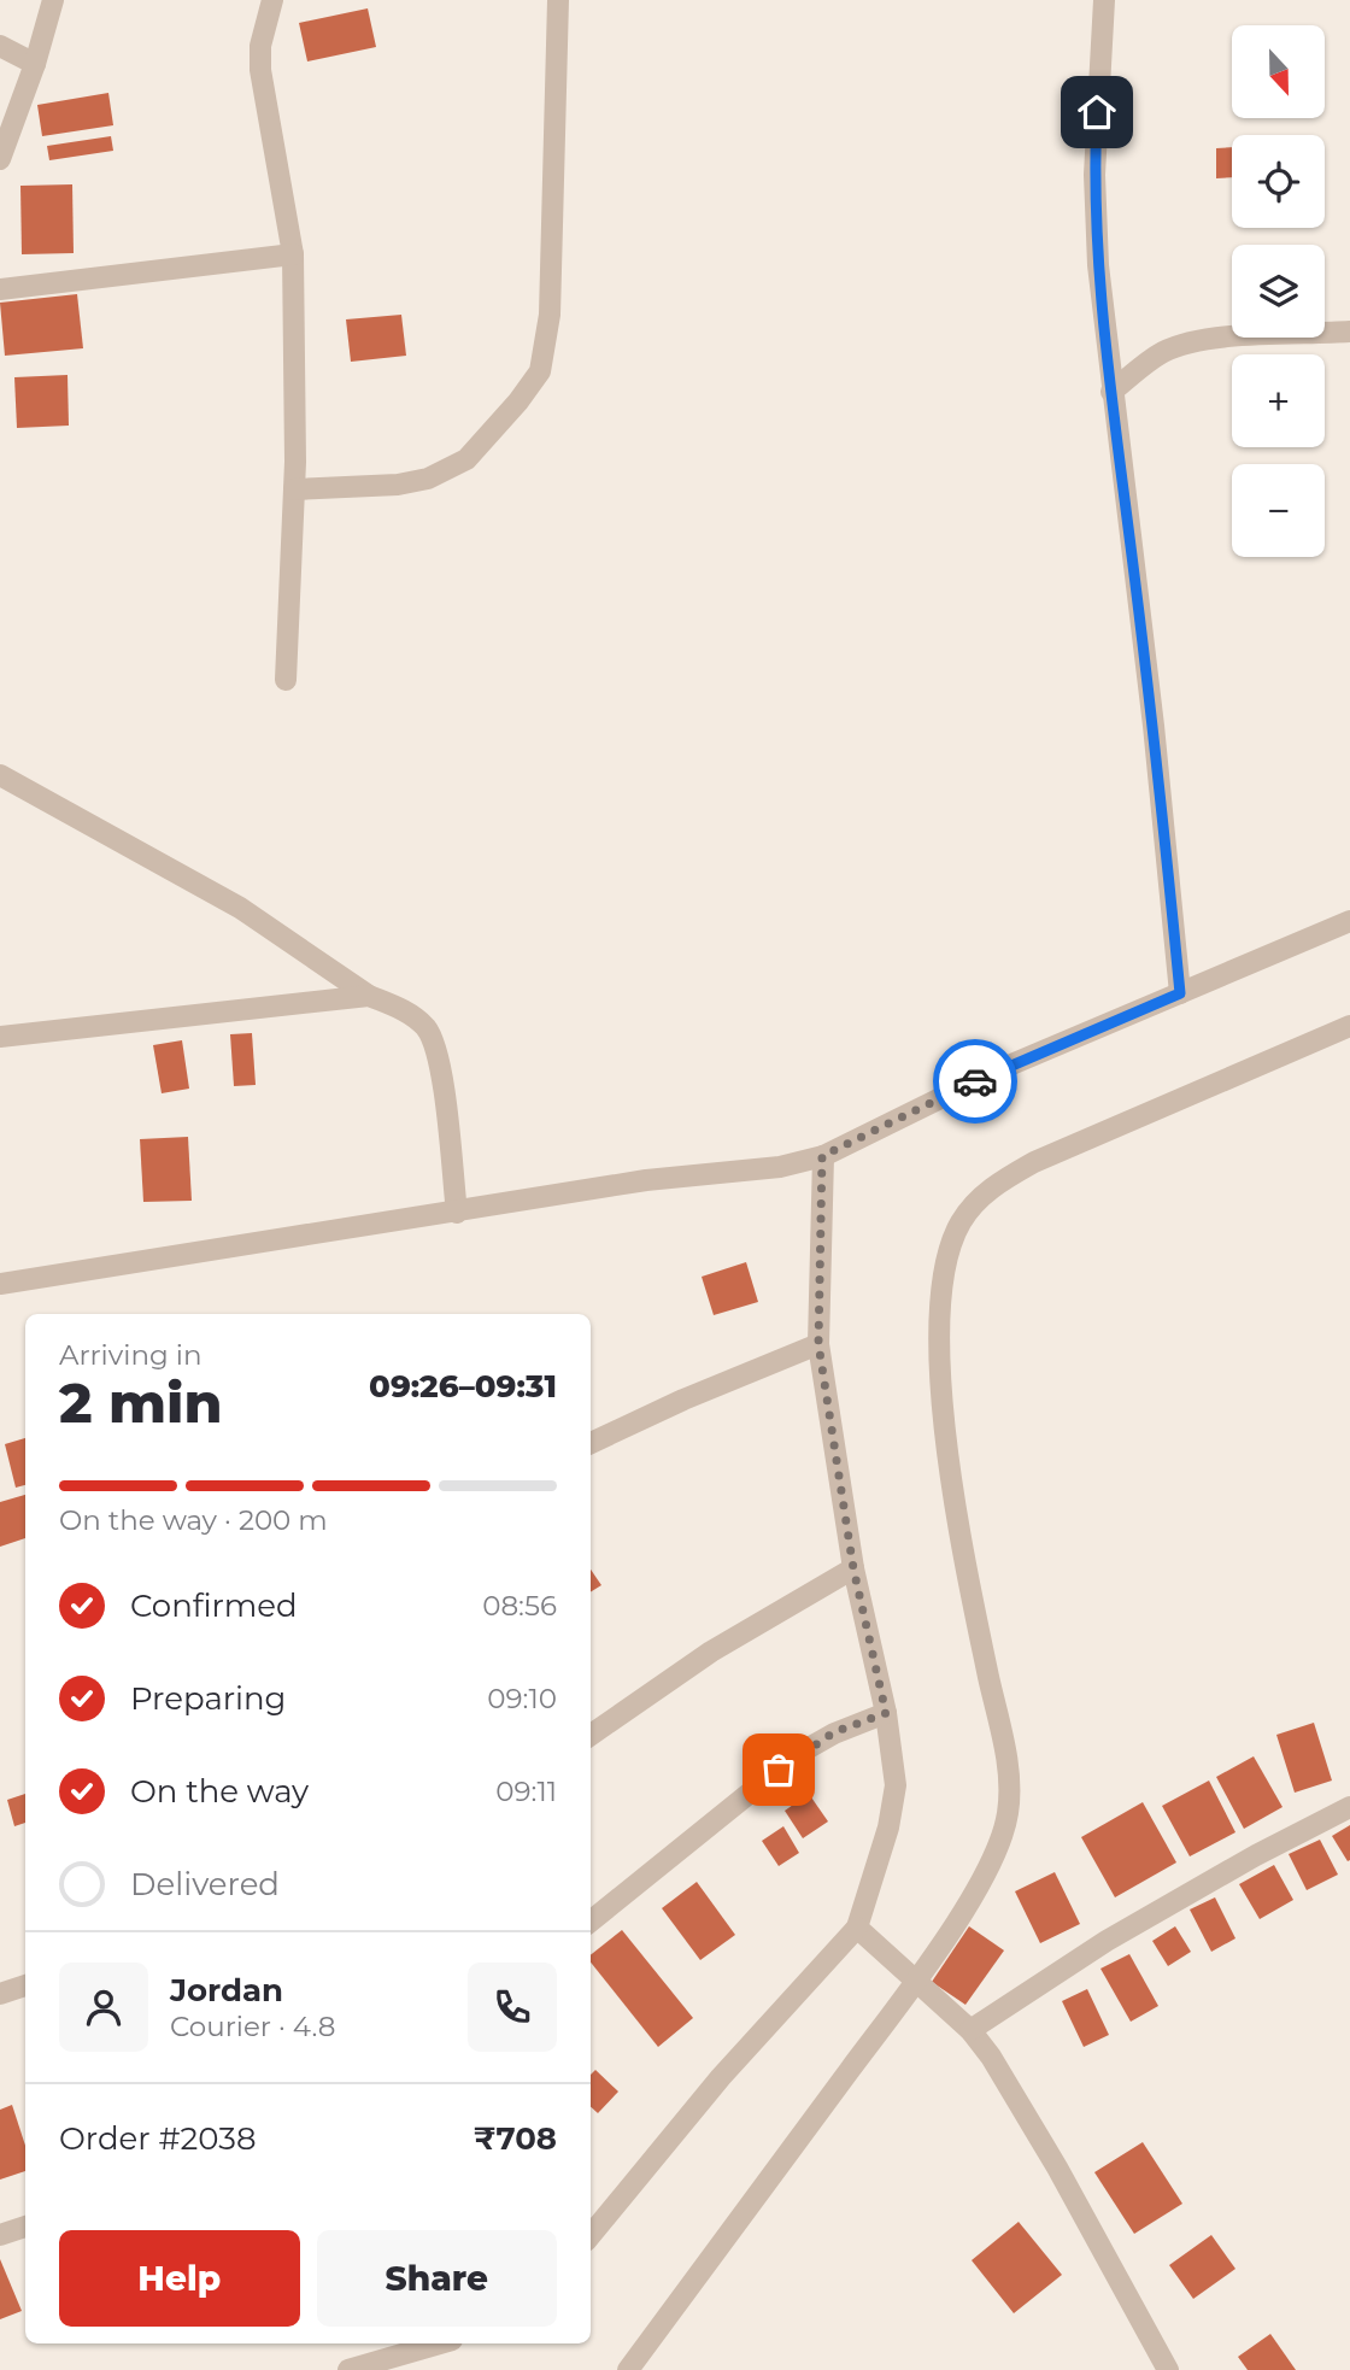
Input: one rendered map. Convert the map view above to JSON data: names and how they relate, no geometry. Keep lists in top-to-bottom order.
{
  "north": "bottom",
  "page": {
    "map_buttons": ["+", "−"],
    "heading": ["2 min", "Arriving in", "09:26–09:31"],
    "panel": [
      "Jordan",
      "Courier · 4.8",
      "Order #2038",
      "₹708"
    ],
    "bar": "On the way · 200 m",
    "list": [
      ["Confirmed", "08:56"],
      ["Preparing", "09:10"],
      ["On the way", "09:11"],
      "Delivered"
    ],
    "buttons": ["Help", "Share"]
  }
}
